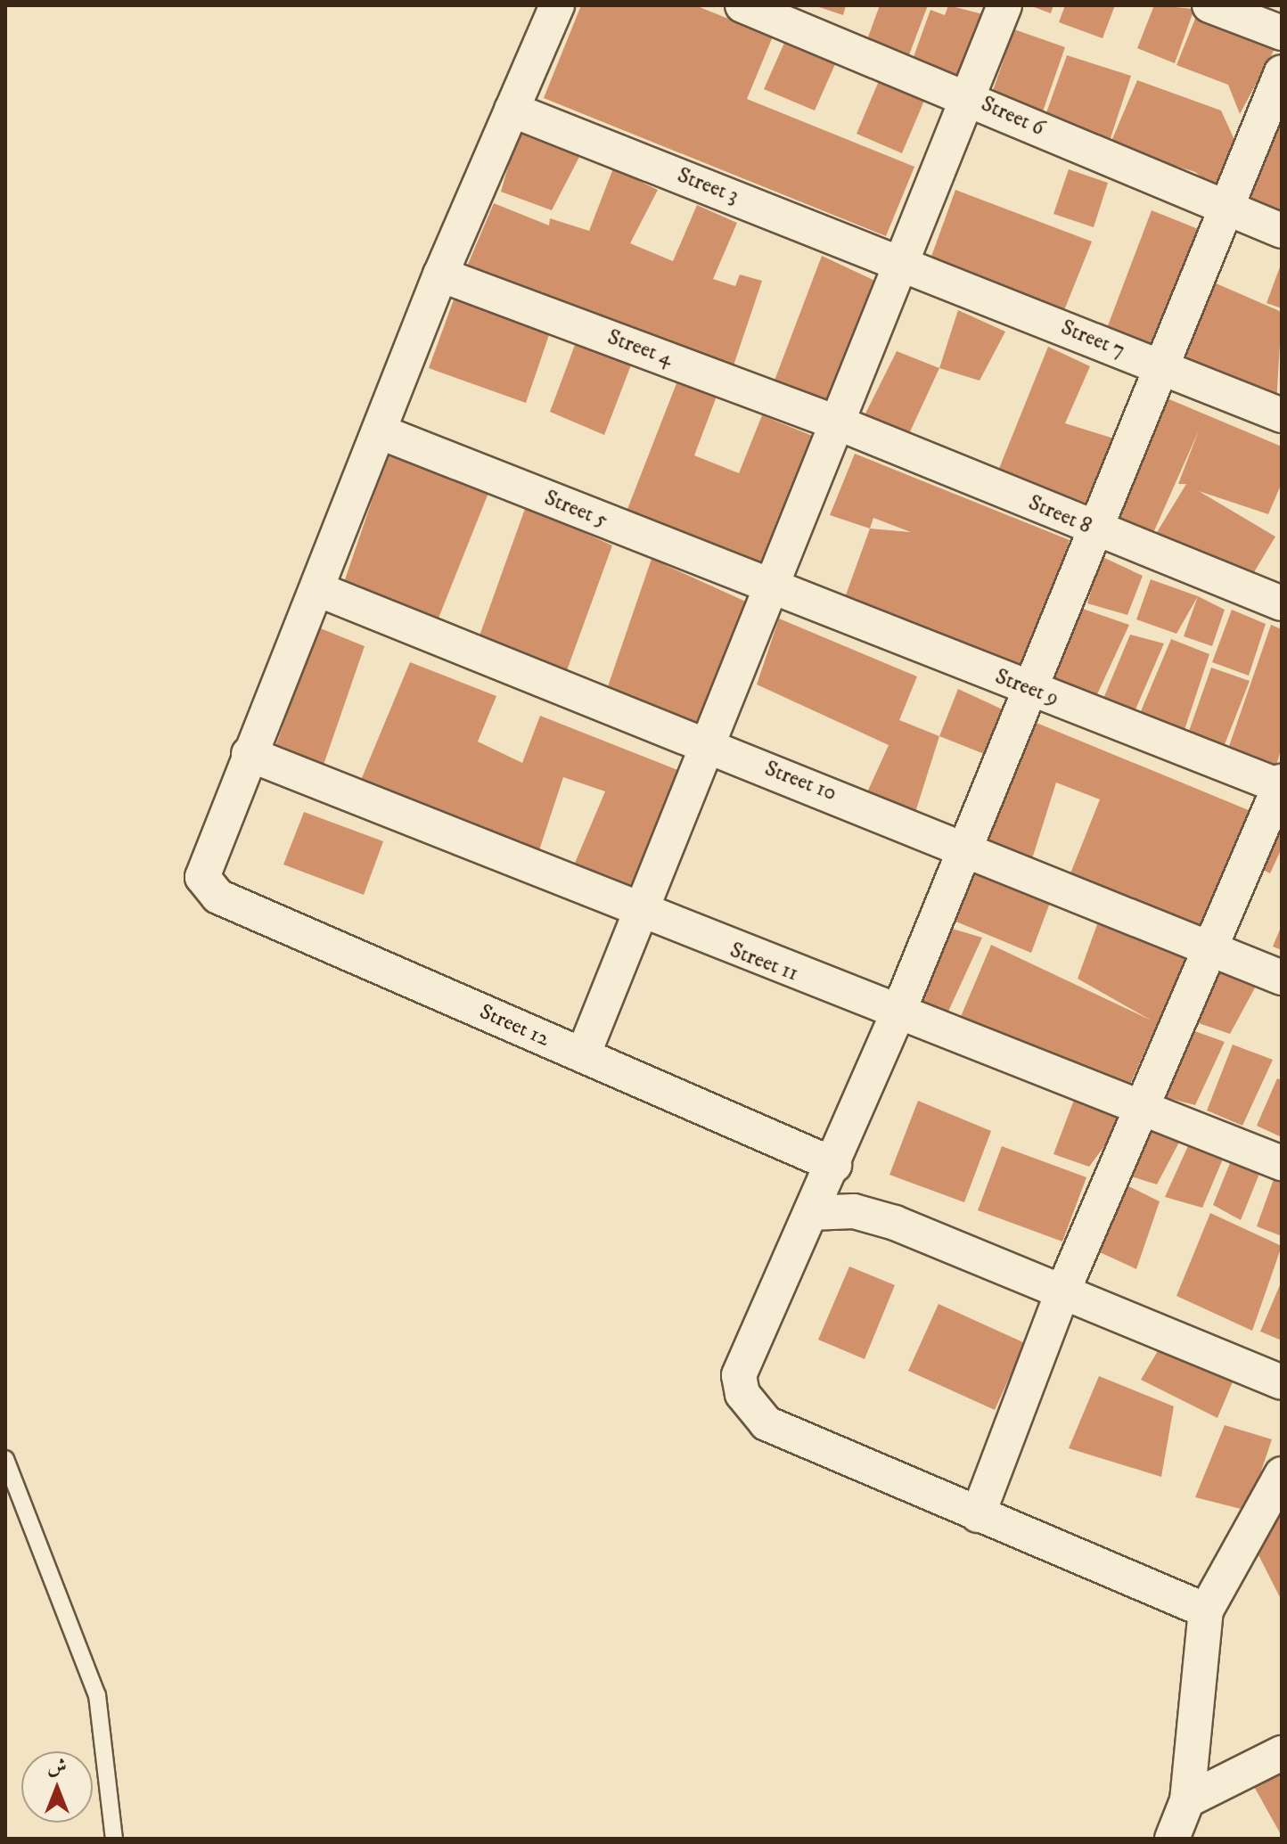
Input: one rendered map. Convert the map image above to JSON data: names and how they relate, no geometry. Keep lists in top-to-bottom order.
{
  "streets": {
    "street": [
      "Street 6",
      "Street 3",
      "Street 7",
      "Street 4",
      "Street 5",
      "Street 8",
      "Street 9",
      "Street 10",
      "Street 11",
      "Street 12"
    ]
  },
  "crossings": [
    ["Street 3", "Street 7"],
    ["Street 4", "Street 8"],
    ["Street 5", "Street 9"],
    ["Street 11", "Street 12"]
  ],
  "north": "top"
}
